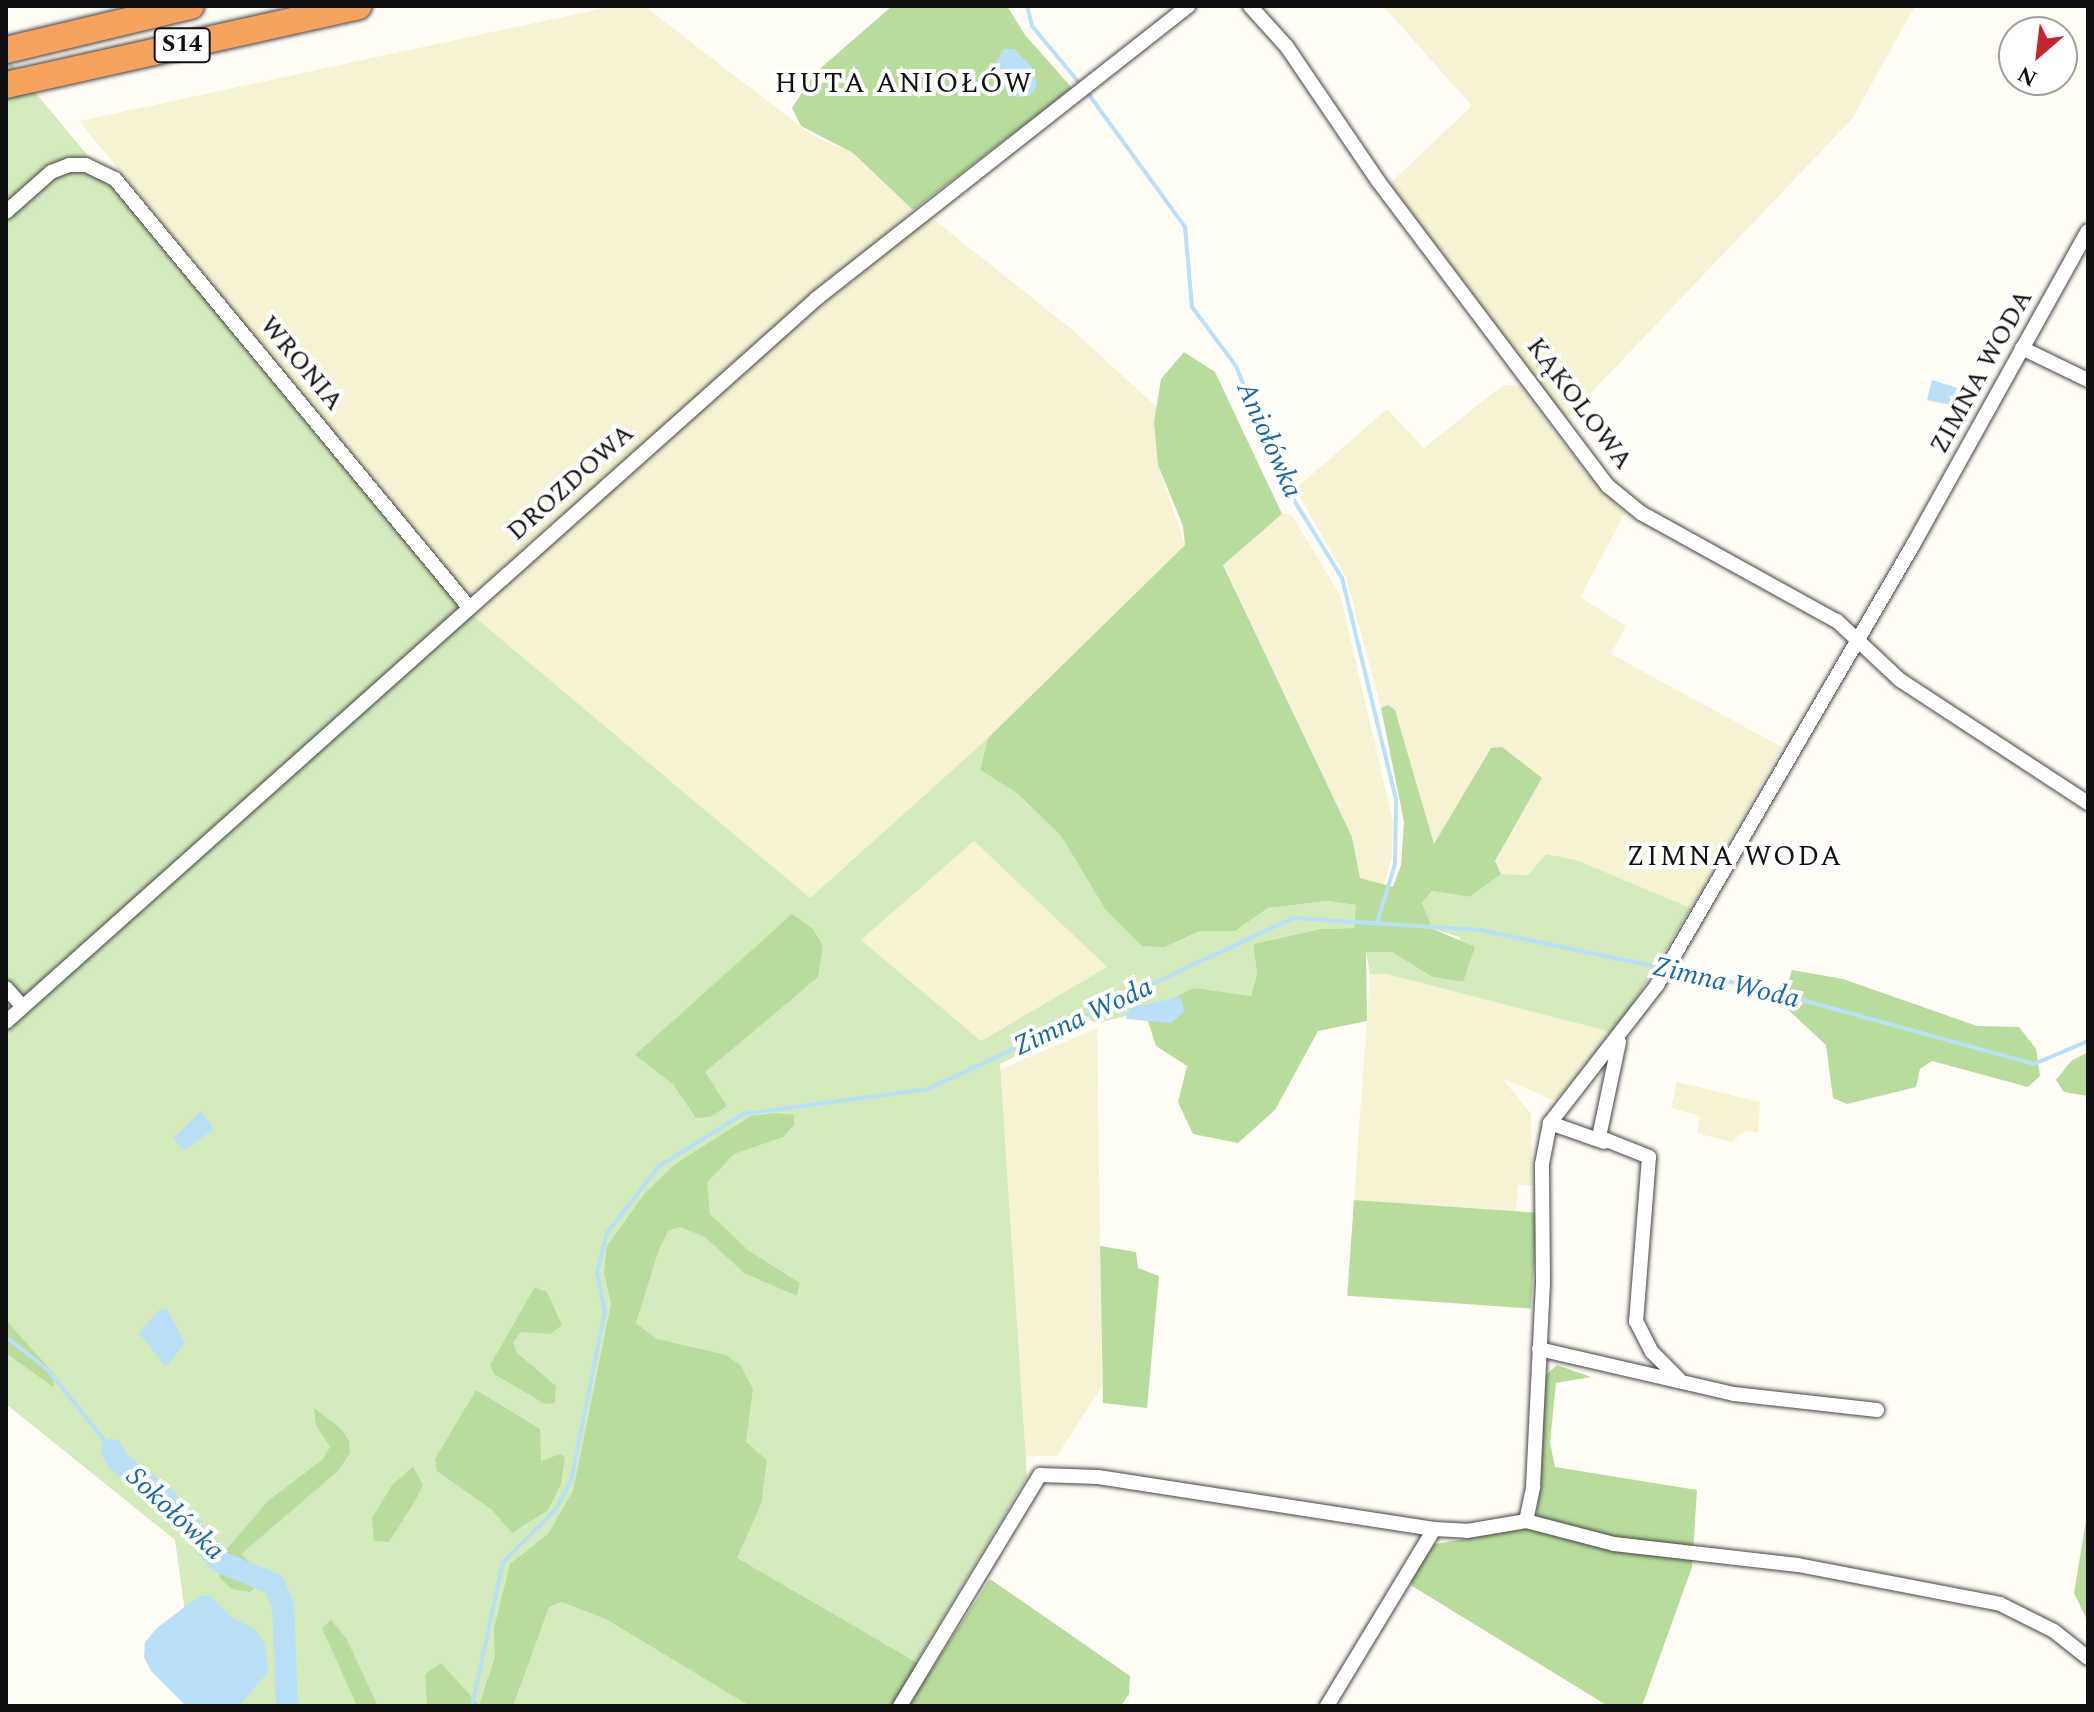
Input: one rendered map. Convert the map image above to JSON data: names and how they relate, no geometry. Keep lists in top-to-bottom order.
{
  "streets": {
    "highway": ["S14"],
    "street": [
      "WRONIA",
      "ZIMNA WODA",
      "KĄKOLOWA",
      "DROZDOWA"
    ]
  },
  "crossings": [
    ["WRONIA", "DROZDOWA"],
    ["ZIMNA WODA", "KĄKOLOWA"]
  ],
  "districts": ["HUTA ANIOŁÓW", "ZIMNA WODA"],
  "water": ["Aniołówka", "Zimna Woda", "Sokołówka"],
  "north": "bottom left"
}
